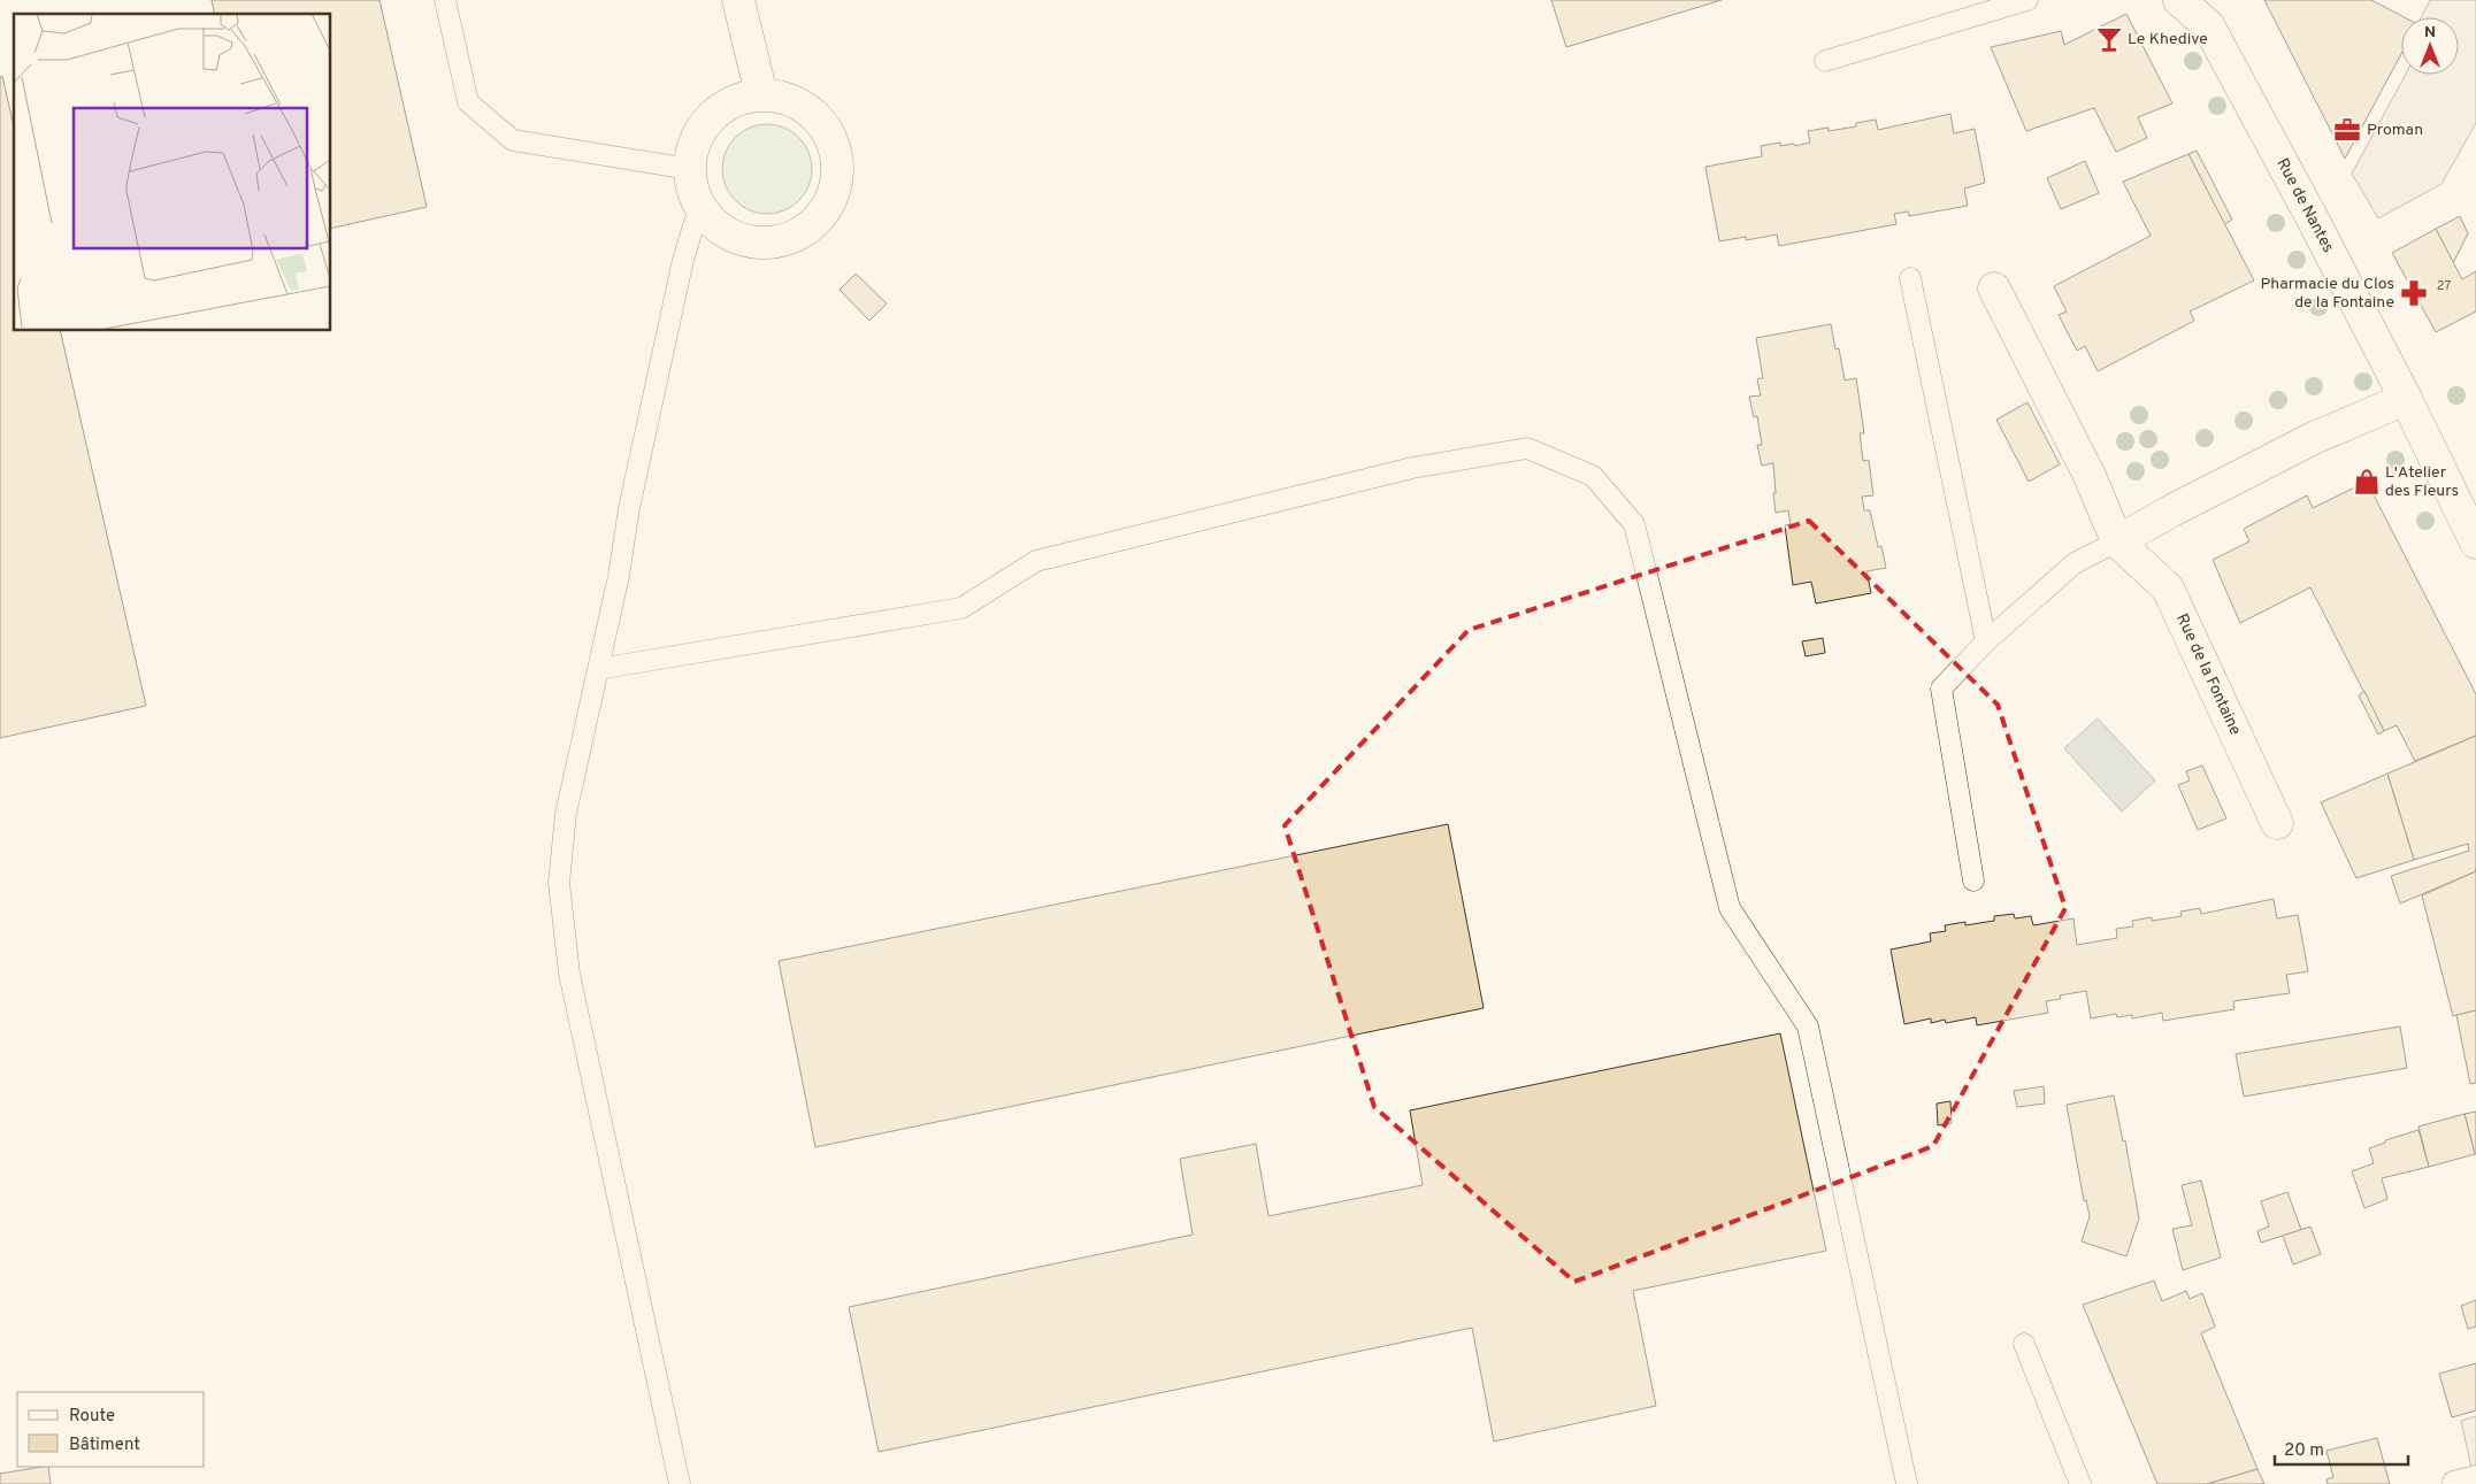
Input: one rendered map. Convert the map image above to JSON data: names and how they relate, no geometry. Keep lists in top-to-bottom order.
{
  "streets": {
    "street": ["Rue de Nantes", "Rue de la Fontaine"]
  },
  "places": {
    "bar": ["Le Khedive"],
    "office": ["Proman"],
    "pharmacy": ["Pharmacie du Clos de la Fontaine"],
    "shop": ["L'Atelier des Fleurs"]
  },
  "house_numbers": ["27"],
  "legend": ["Route", "Bâtiment"],
  "scale_bar": "20 m",
  "north": "top"
}
